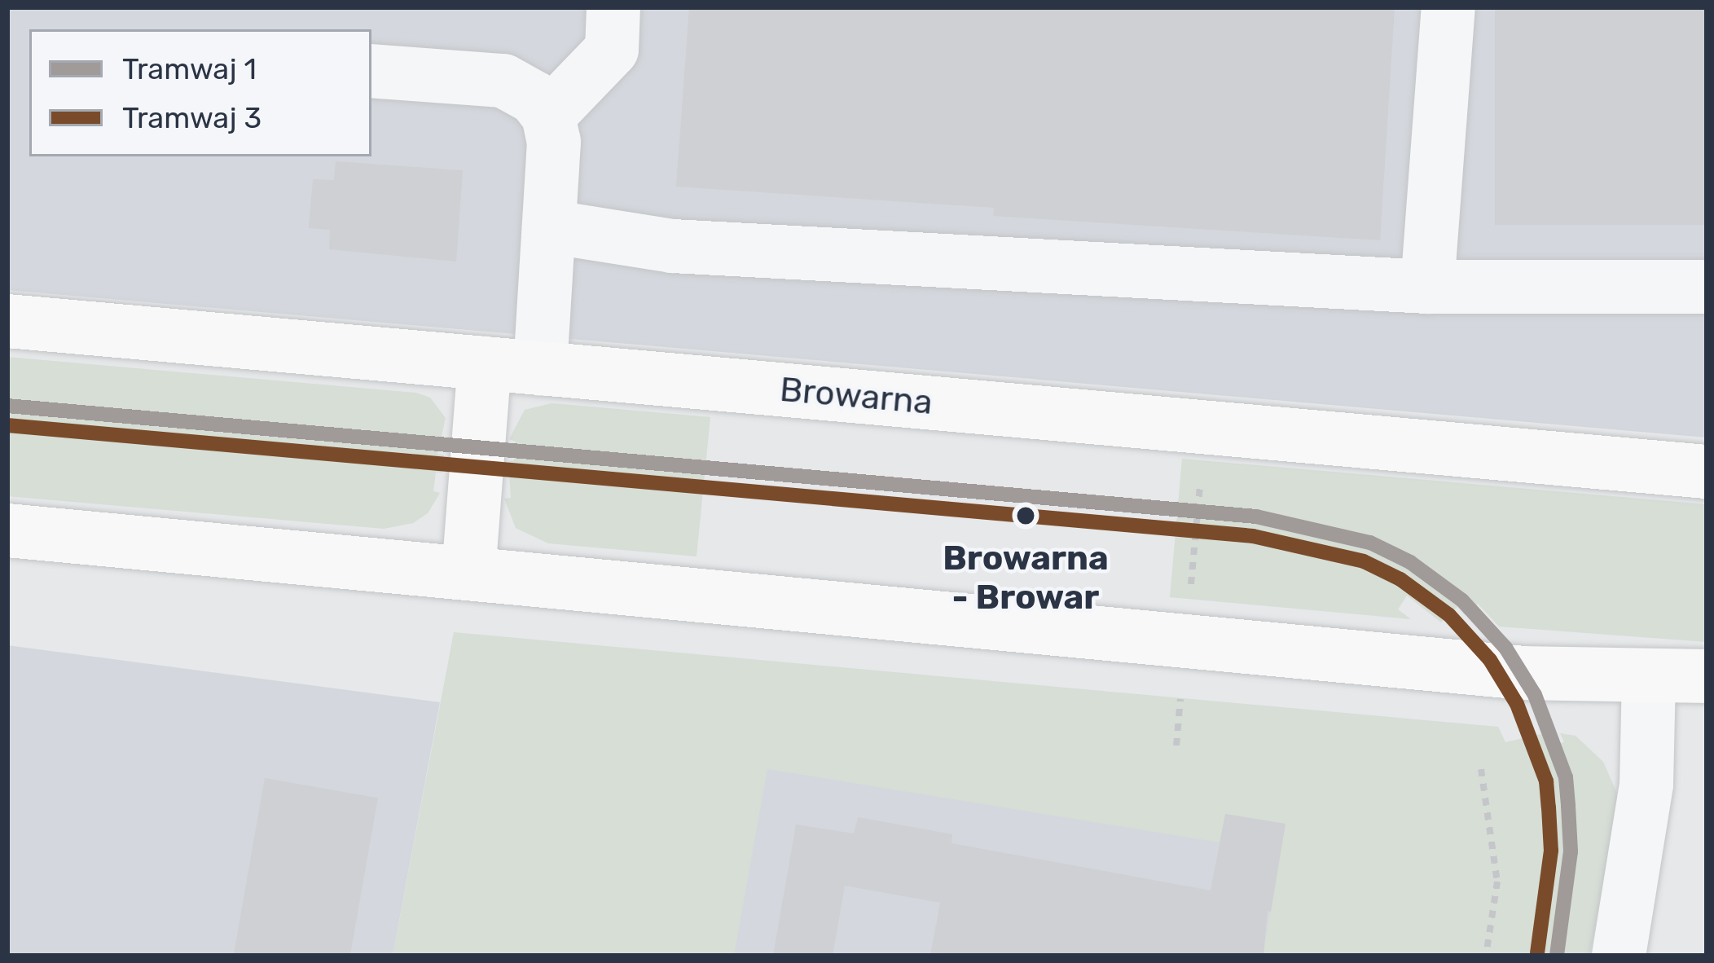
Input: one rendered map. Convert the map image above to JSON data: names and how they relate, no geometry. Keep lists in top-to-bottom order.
{
  "streets": {
    "main road": ["Browarna"]
  },
  "places": ["Browarna - Browar"],
  "lines": ["tram line 1", "tram line 3"],
  "legend": ["Tramwaj 1", "Tramwaj 3"]
}
